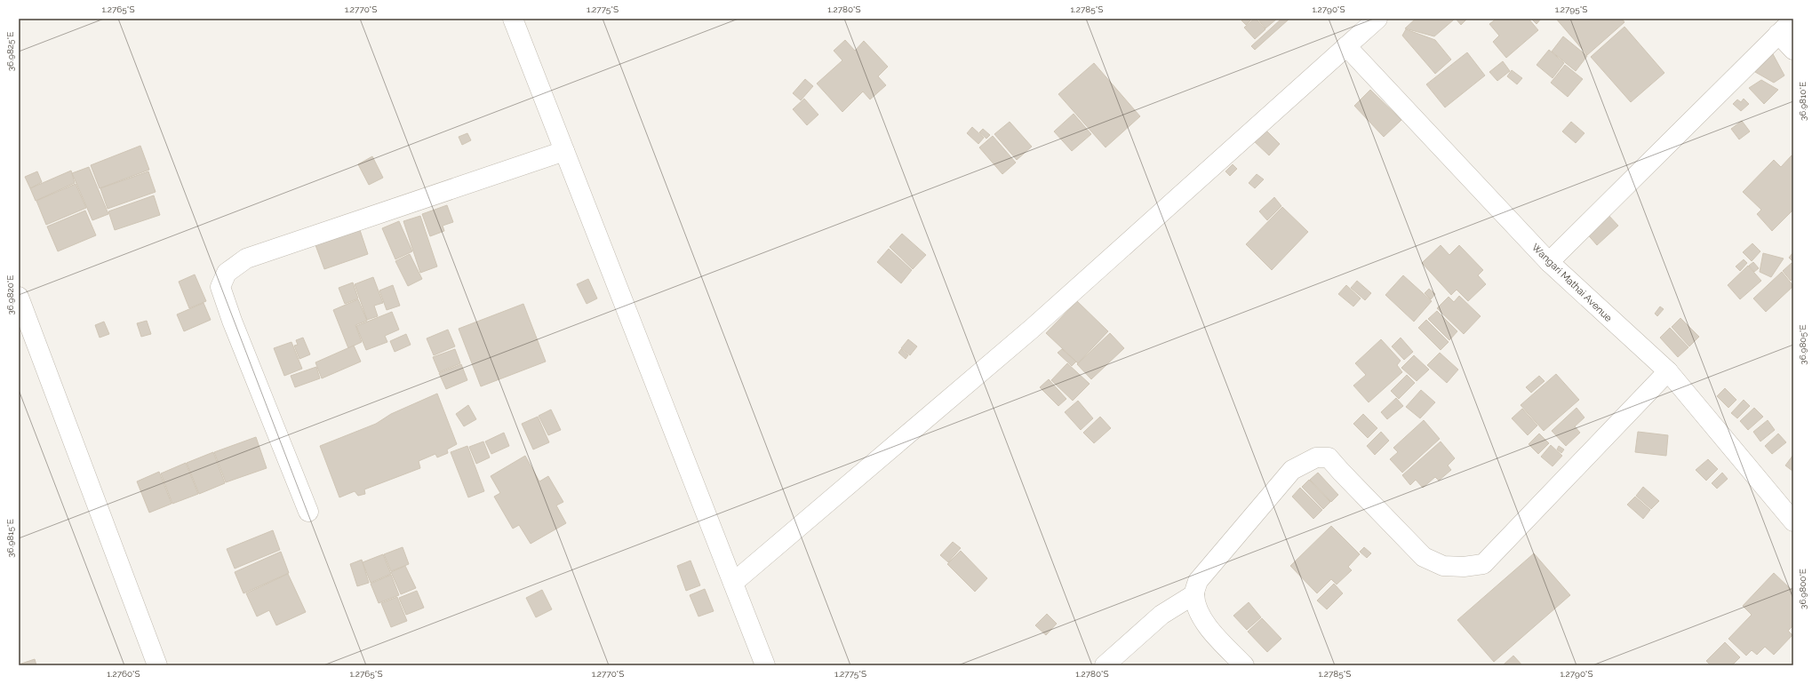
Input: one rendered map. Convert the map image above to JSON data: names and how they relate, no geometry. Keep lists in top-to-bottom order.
{
  "streets": {
    "street": ["Wangari Mathai Avenue"]
  },
  "coordinates": [
    "1.2765°S",
    "1.2770°S",
    "1.2775°S",
    "1.2780°S",
    "1.2785°S",
    "1.2790°S",
    "1.2795°S",
    "36.9825°E",
    "36.9810°E",
    "36.9820°E",
    "36.9805°E",
    "36.9815°E",
    "36.9800°E",
    "1.2760°S"
  ]
}
